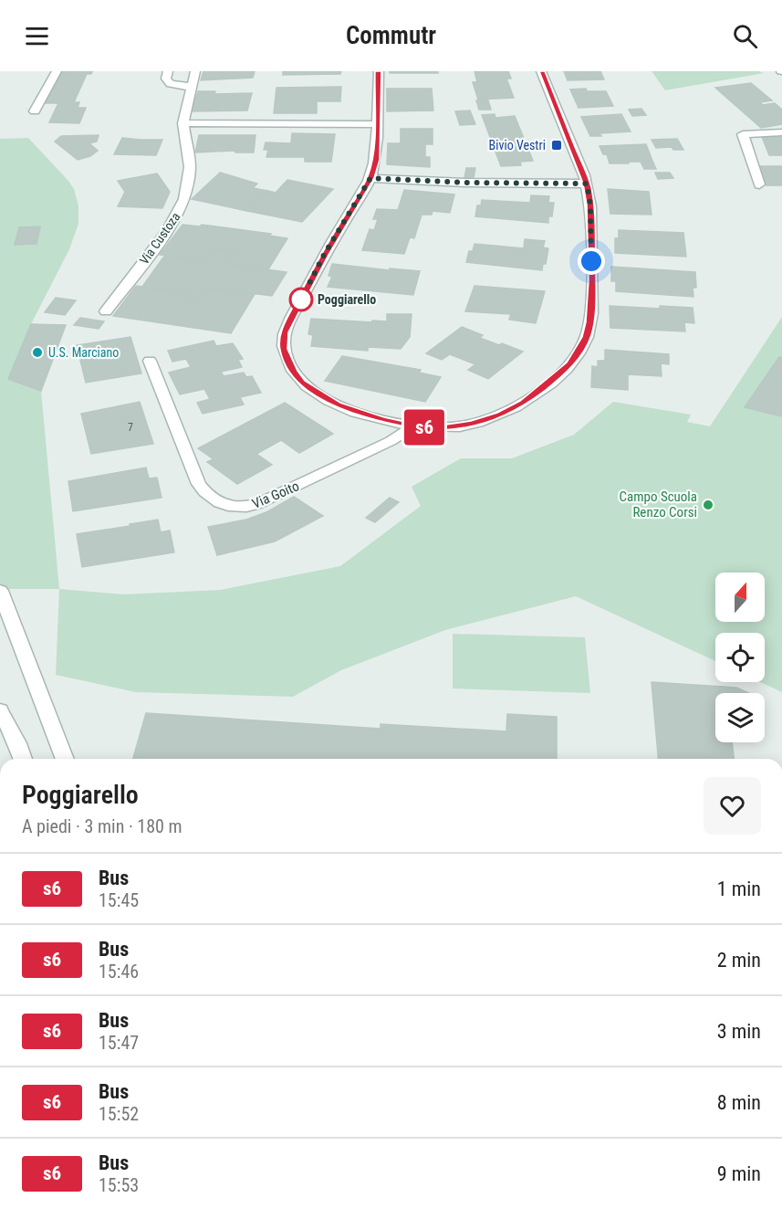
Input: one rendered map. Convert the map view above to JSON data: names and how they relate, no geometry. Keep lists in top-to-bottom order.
{
  "streets": {
    "street": ["Via Custoza", "Via Goito"]
  },
  "places": {
    "transit": ["Bivio Vestri"],
    "other": ["Poggiarello", "U.S. Marciano", "Campo Scuola Renzo Corsi"]
  },
  "lines": ["bus line s6"],
  "house_numbers": ["7"],
  "north": "top",
  "page": {
    "header": "Commutr",
    "on_map": "s6",
    "heading": ["Poggiarello", "A piedi · 3 min · 180 m"],
    "list": [
      {
        "mark": "s6",
        "name": "Bus",
        "note": "15:45",
        "value": "1 min"
      },
      {
        "mark": "s6",
        "name": "Bus",
        "note": "15:46",
        "value": "2 min"
      },
      {
        "mark": "s6",
        "name": "Bus",
        "note": "15:47",
        "value": "3 min"
      },
      {
        "mark": "s6",
        "name": "Bus",
        "note": "15:52",
        "value": "8 min"
      },
      {
        "mark": "s6",
        "name": "Bus",
        "note": "15:53",
        "value": "9 min"
      }
    ]
  }
}
